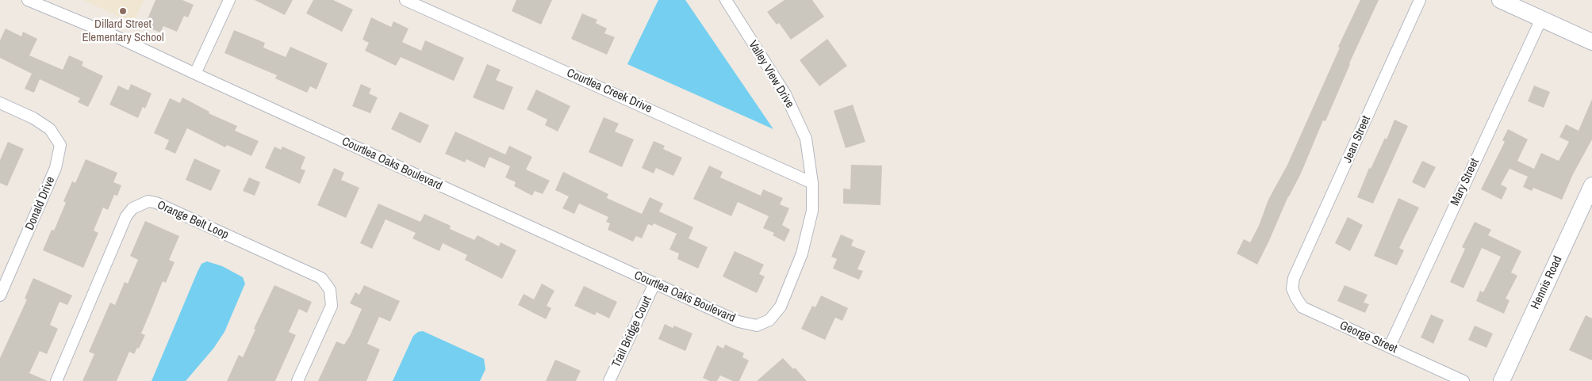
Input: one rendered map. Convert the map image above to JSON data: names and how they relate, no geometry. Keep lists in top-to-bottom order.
{
  "streets": {
    "street": [
      "Valley View Drive",
      "Courtlea Creek Drive",
      "Jean Street",
      "Courtlea Oaks Boulevard",
      "Mary Street",
      "Donald Drive",
      "Orange Belt Loop",
      "Hennis Road",
      "Trail Bridge Court",
      "George Street"
    ]
  },
  "crossings": [
    ["Valley View Drive", "Courtlea Creek Drive"],
    ["Valley View Drive", "Courtlea Oaks Boulevard"],
    ["Jean Street", "George Street"],
    ["Courtlea Oaks Boulevard", "Trail Bridge Court"],
    ["Mary Street", "George Street"]
  ],
  "places": ["Dillard Street Elementary School"]
}
